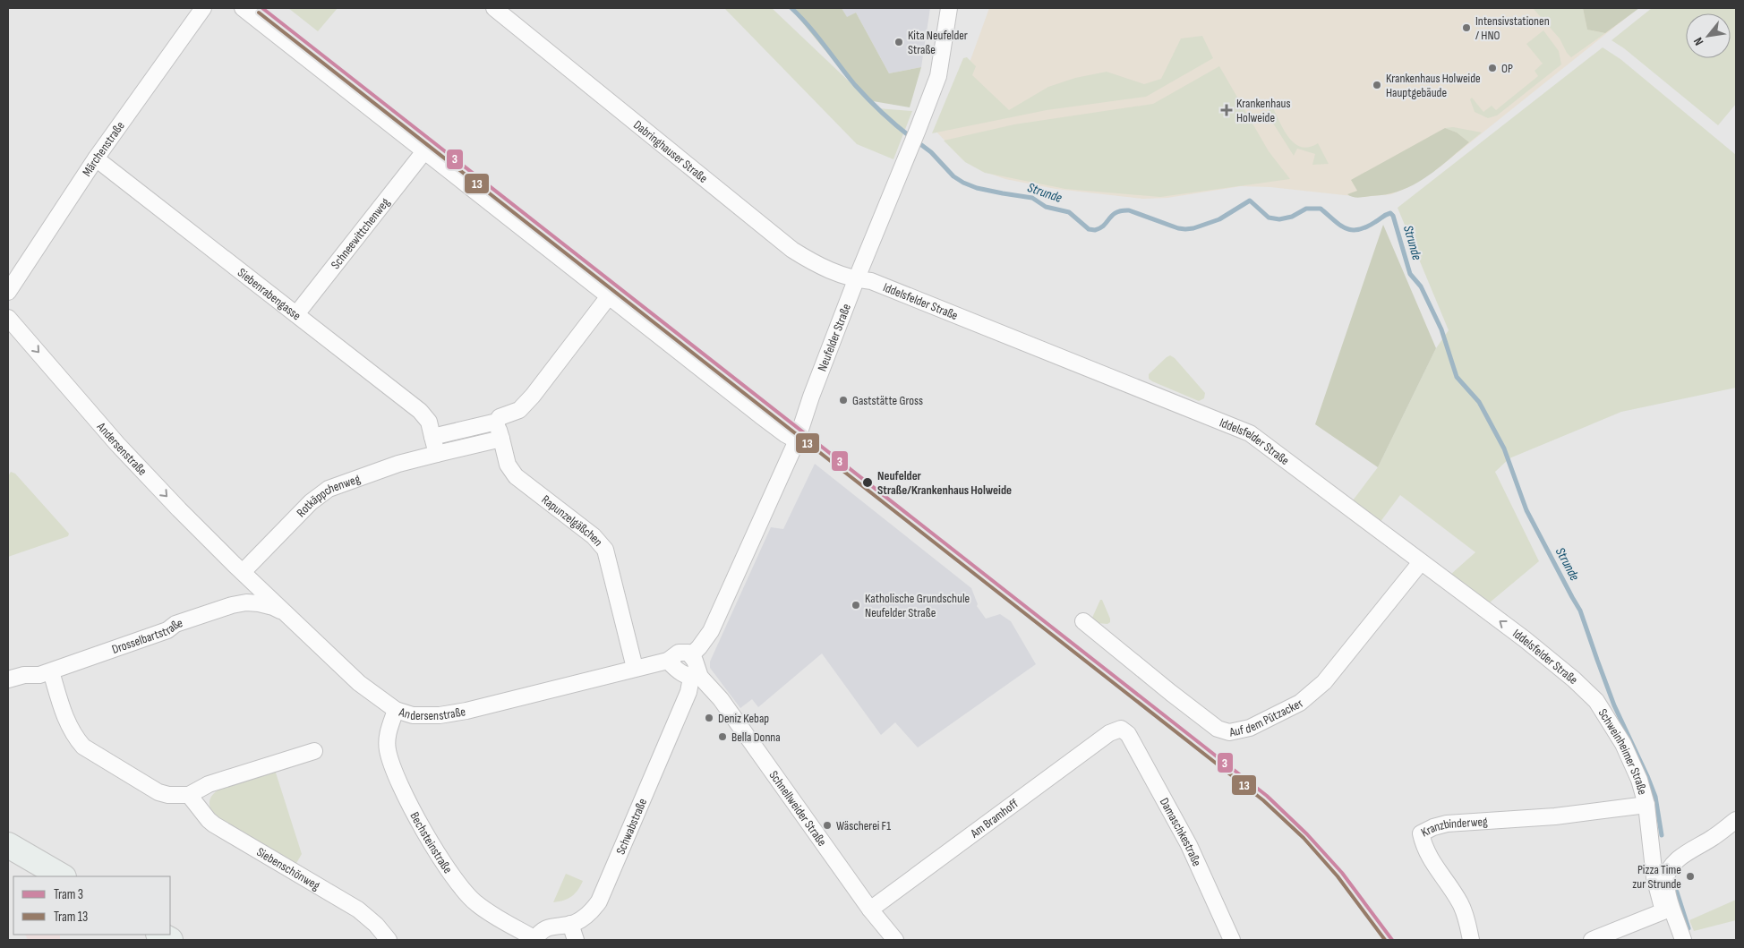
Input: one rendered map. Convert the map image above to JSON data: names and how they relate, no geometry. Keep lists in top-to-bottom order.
{
  "streets": {
    "street": [
      "Märchenstraße",
      "Dabringhauser Straße",
      "Schneewittchenweg",
      "Siebenrabengasse",
      "Iddelsfelder Straße",
      "Neufelder Straße",
      "Andersenstraße",
      "Rotkäppchenweg",
      "Rapunzelgäßchen",
      "Drosselbartstraße",
      "Auf dem Pützacker",
      "Schweinheimer Straße",
      "Schnellweider Straße",
      "Am Bramhoff",
      "Schwabstraße",
      "Kranzbinderweg",
      "Damaschkestraße",
      "Bechsteinstraße",
      "Siebenschönweg"
    ]
  },
  "crossings": [
    ["Märchenstraße", "Siebenrabengasse"],
    ["Dabringhauser Straße", "Iddelsfelder Straße"],
    ["Dabringhauser Straße", "Neufelder Straße"],
    ["Schneewittchenweg", "Siebenrabengasse"],
    ["Iddelsfelder Straße", "Neufelder Straße"],
    ["Iddelsfelder Straße", "Auf dem Pützacker"],
    ["Iddelsfelder Straße", "Schweinheimer Straße"],
    ["Neufelder Straße", "Andersenstraße"],
    ["Andersenstraße", "Rotkäppchenweg"],
    ["Andersenstraße", "Rapunzelgäßchen"],
    ["Andersenstraße", "Drosselbartstraße"],
    ["Andersenstraße", "Bechsteinstraße"],
    ["Rotkäppchenweg", "Rapunzelgäßchen"],
    ["Schweinheimer Straße", "Kranzbinderweg"],
    ["Schnellweider Straße", "Am Bramhoff"],
    ["Schnellweider Straße", "Schwabstraße"],
    ["Am Bramhoff", "Damaschkestraße"],
    ["Schwabstraße", "Bechsteinstraße"]
  ],
  "one_way": ["Andersenstraße"],
  "water": ["Strunde"],
  "places": {
    "other": [
      "Intensivstationen / HNO",
      "Kita Neufelder Straße",
      "OP",
      "Krankenhaus Holweide Hauptgebäude",
      "Gaststätte Gross",
      "Neufelder Straße/Krankenhaus Holweide",
      "Katholische Grundschule Neufelder Straße",
      "Deniz Kebap",
      "Bella Donna",
      "Wäscherei F1",
      "Pizza Time zur Strunde"
    ],
    "health": ["Krankenhaus Holweide"]
  },
  "lines": ["tram line 3", "tram line 13"],
  "legend": ["Tram 3", "Tram 13"],
  "north": "bottom left"
}
